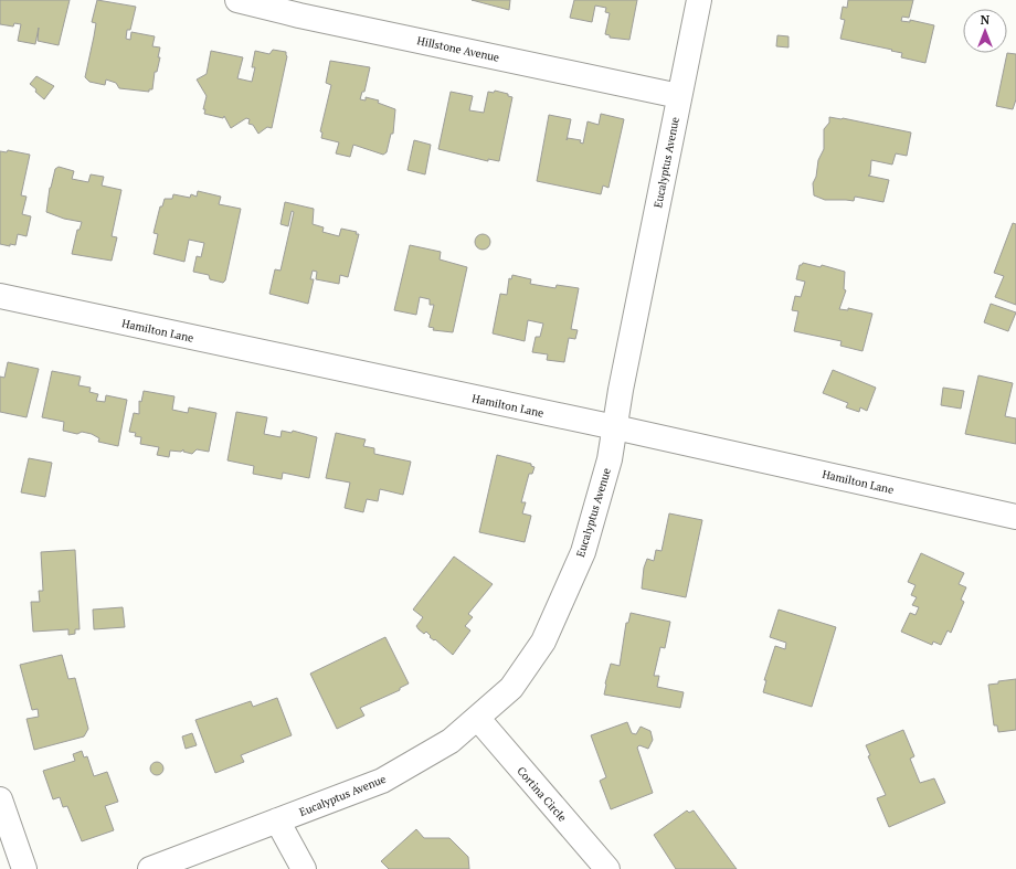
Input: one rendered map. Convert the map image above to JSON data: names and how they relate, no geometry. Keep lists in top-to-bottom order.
{
  "streets": {
    "street": [
      "Hillstone Avenue",
      "Eucalyptus Avenue",
      "Hamilton Lane",
      "Cortina Circle"
    ]
  },
  "crossings": [
    ["Hillstone Avenue", "Eucalyptus Avenue"],
    ["Eucalyptus Avenue", "Hamilton Lane"],
    ["Eucalyptus Avenue", "Cortina Circle"]
  ],
  "north": "top"
}
